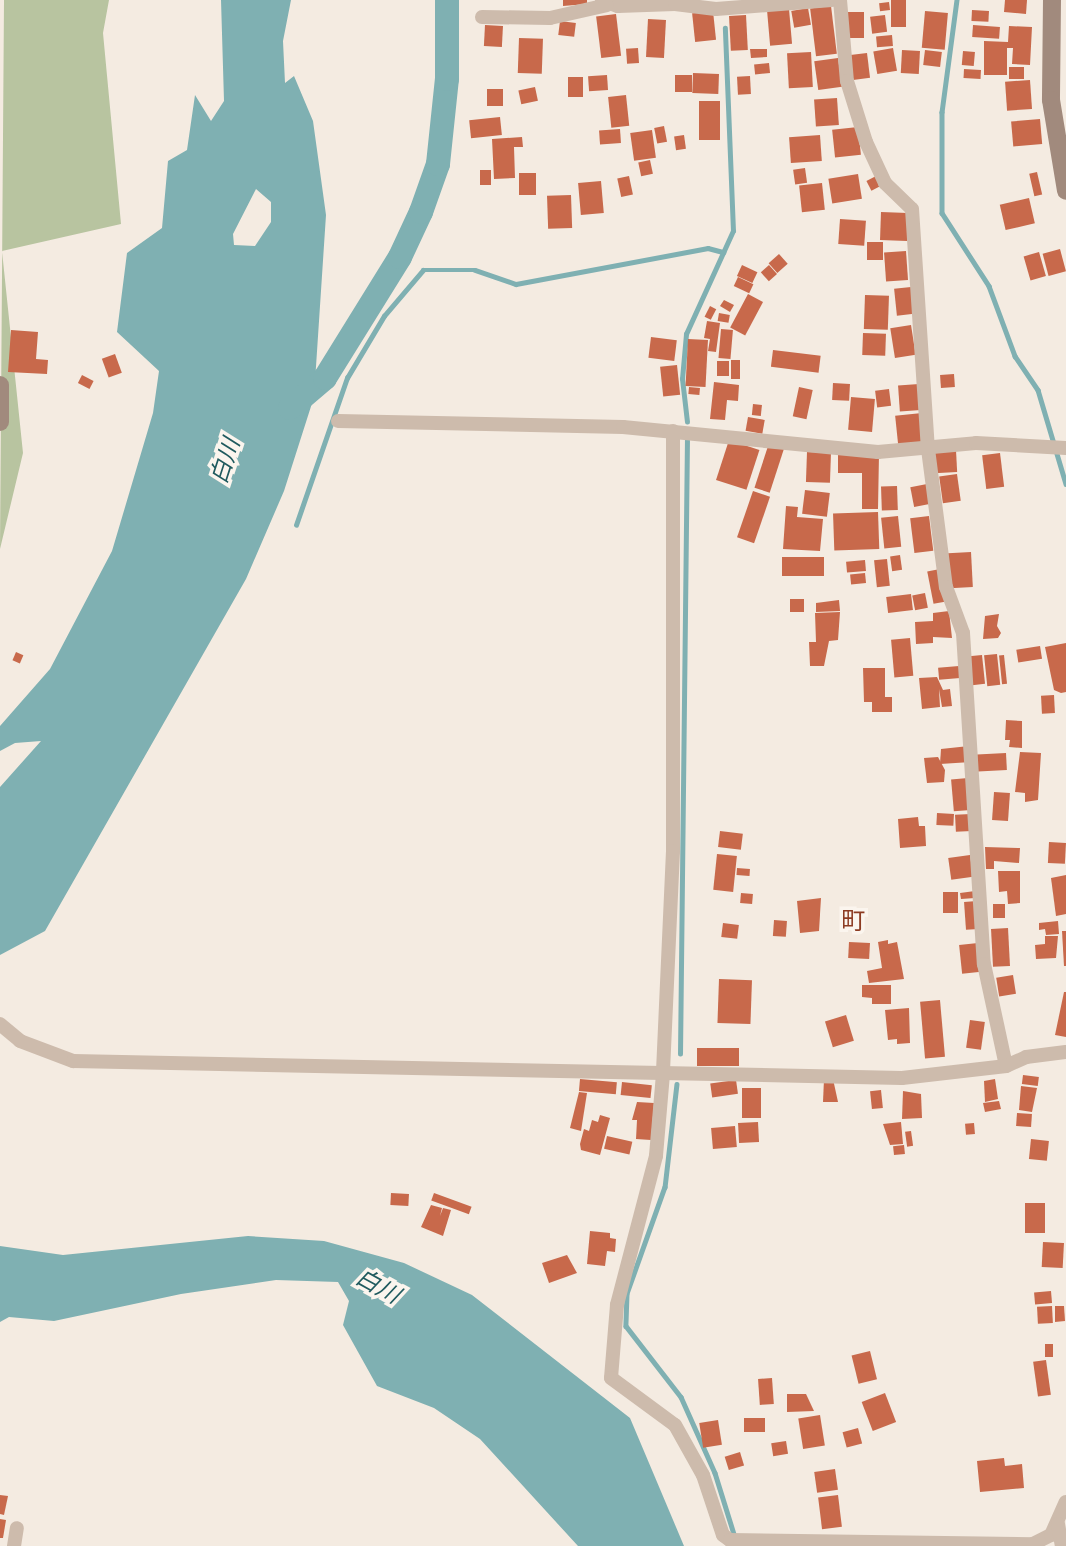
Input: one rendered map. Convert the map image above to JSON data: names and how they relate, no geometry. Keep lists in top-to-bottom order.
{
  "districts": ["町"],
  "water": ["白川"]
}
